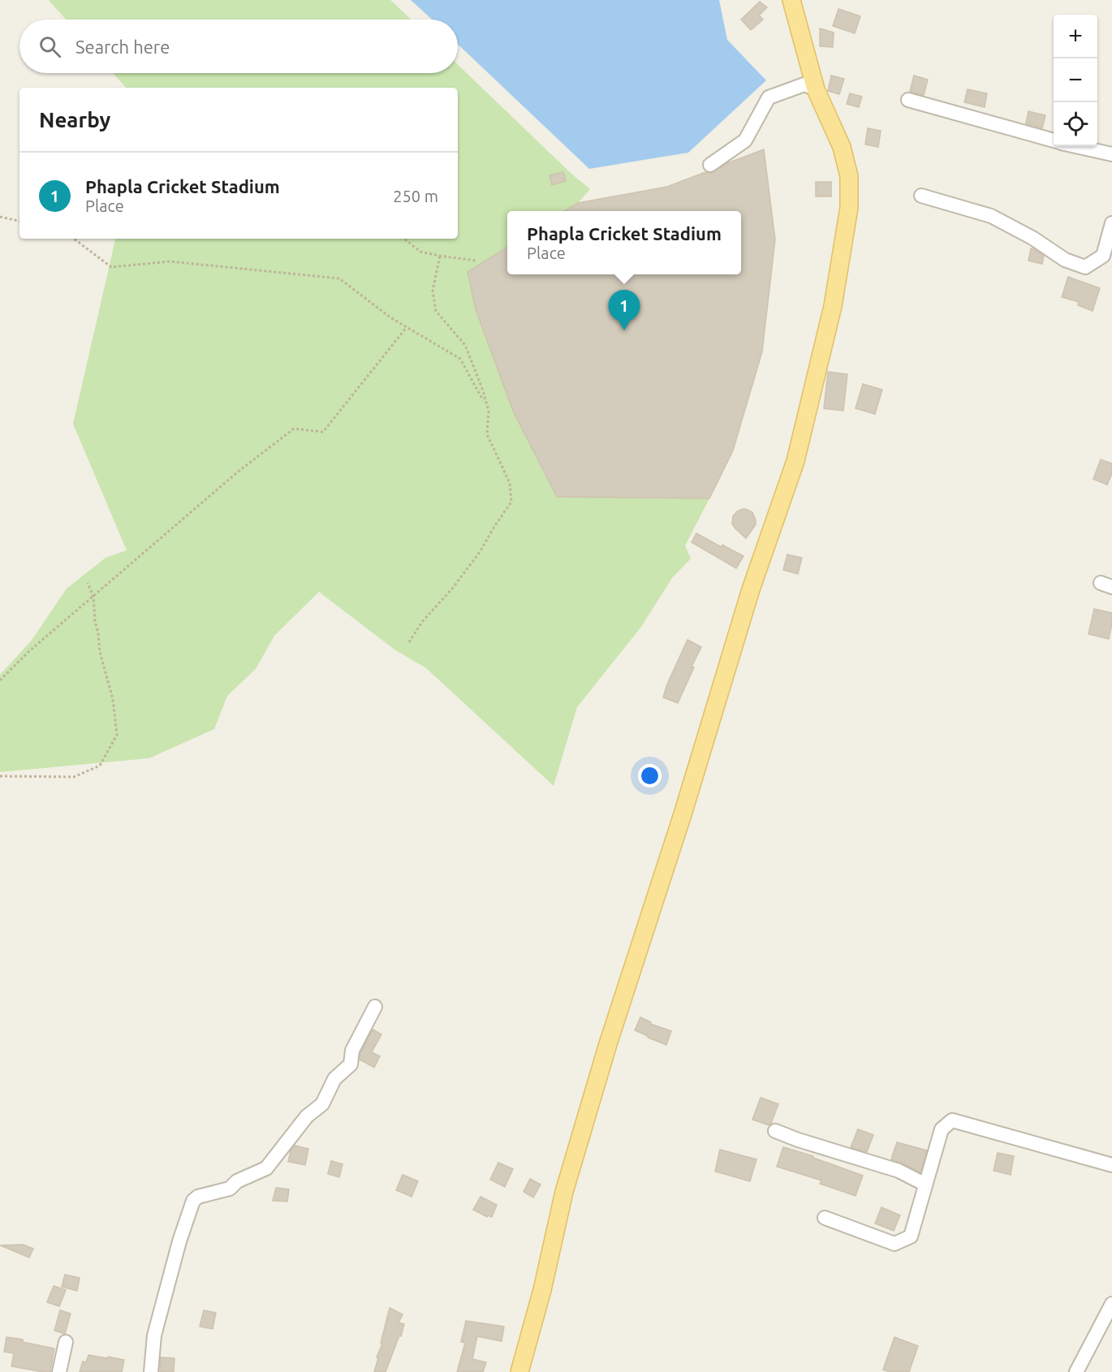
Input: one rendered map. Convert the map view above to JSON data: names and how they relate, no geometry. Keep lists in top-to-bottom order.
{
  "page": {
    "map_buttons": ["+", "−"],
    "search": "Search here",
    "heading": "Nearby",
    "list": [
      {
        "mark": "1",
        "name": "Phapla Cricket Stadium",
        "note": "Place",
        "value": "250 m"
      }
    ],
    "popup": ["Phapla Cricket Stadium", "Place"],
    "pins": "1"
  }
}
